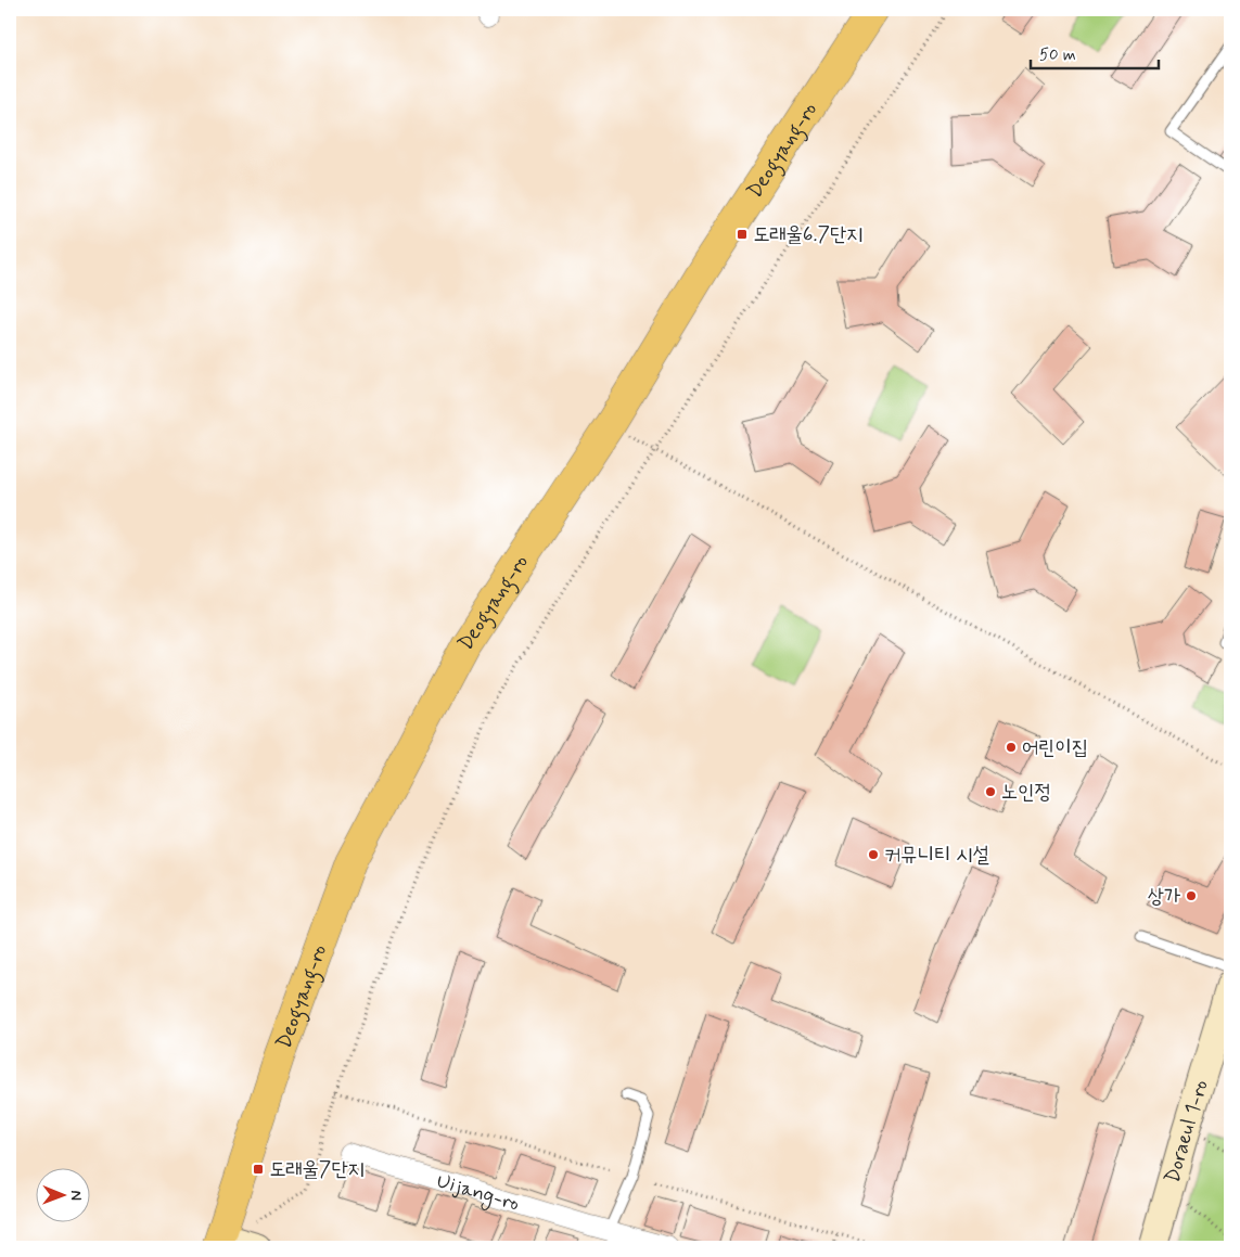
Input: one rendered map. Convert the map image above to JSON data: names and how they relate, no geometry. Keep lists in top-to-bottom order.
{
  "streets": {
    "main road": ["Deogyang-ro"],
    "street": ["Doraeul 1-ro", "Uijang-ro"]
  },
  "places": {
    "transit": ["도래울6.7단지", "도래울7단지"],
    "other": [
      "어린이집",
      "노인정",
      "커뮤니티 시설",
      "상가"
    ]
  },
  "scale_bar": "50 m",
  "north": "right"
}
